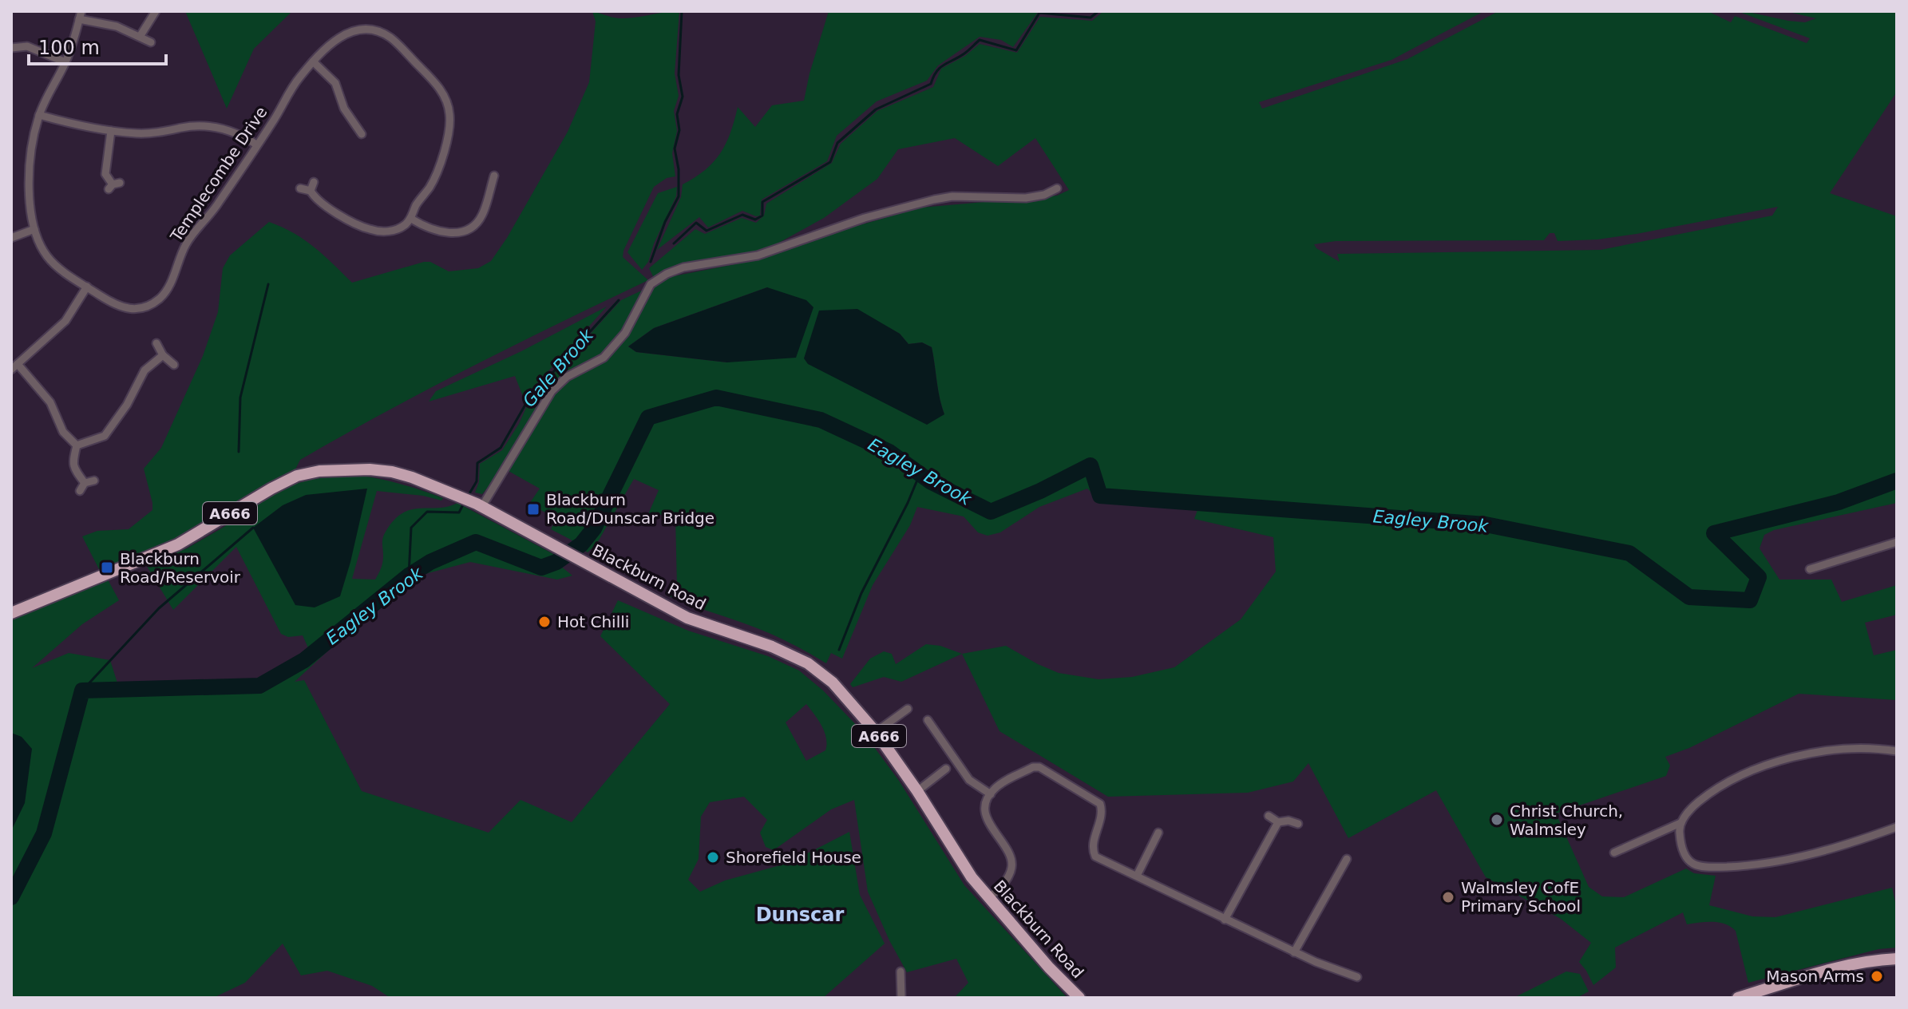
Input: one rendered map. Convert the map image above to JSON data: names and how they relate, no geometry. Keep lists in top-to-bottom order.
{
  "streets": {
    "highway": ["A666", "Blackburn Road"],
    "street": ["Templecombe Drive"]
  },
  "districts": ["Dunscar"],
  "water": ["Gale Brook", "Eagley Brook"],
  "places": {
    "transit": ["Blackburn Road/Dunscar Bridge", "Blackburn Road/Reservoir"],
    "other": [
      "Hot Chilli",
      "Christ Church, Walmsley",
      "Shorefield House",
      "Walmsley CofE Primary School",
      "Mason Arms"
    ]
  },
  "scale_bar": "100 m"
}
